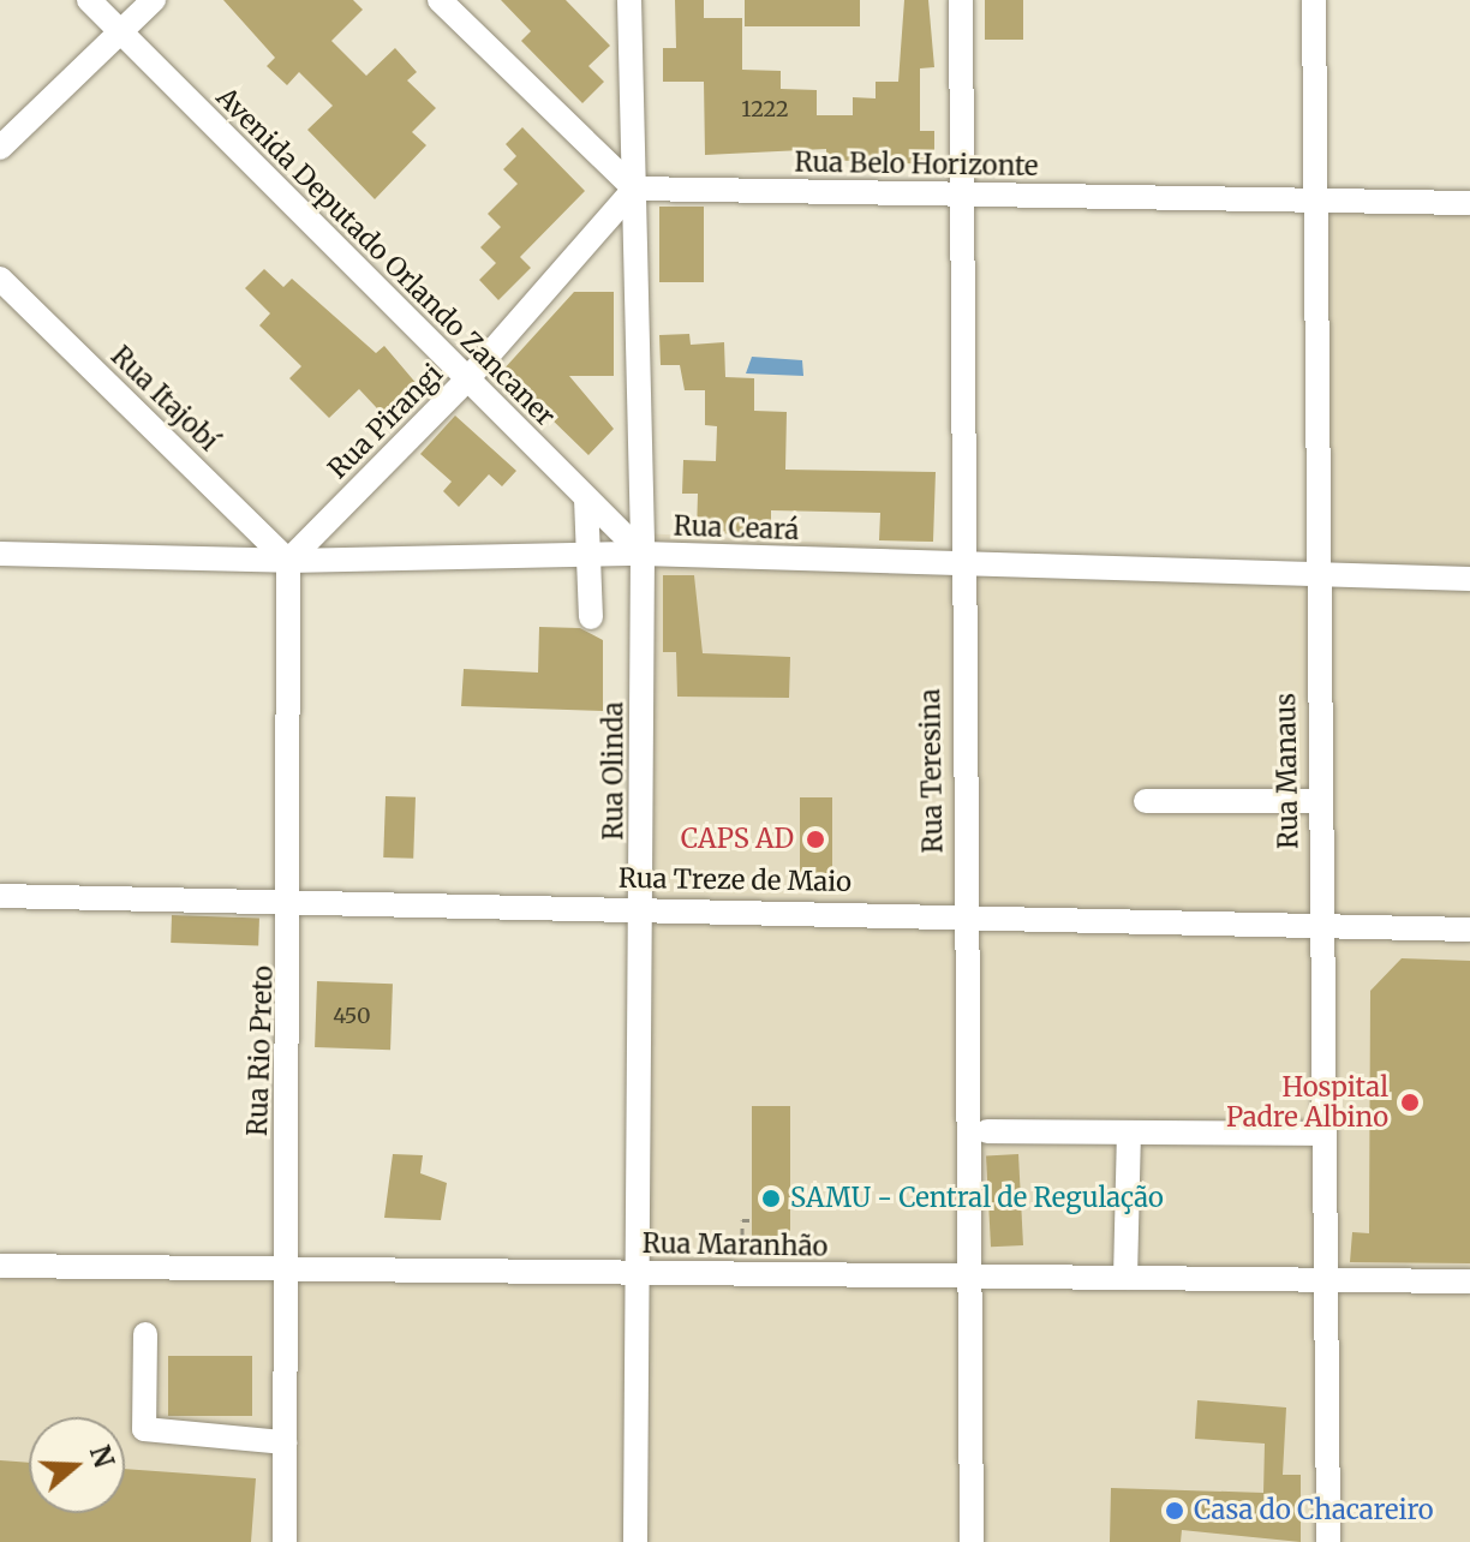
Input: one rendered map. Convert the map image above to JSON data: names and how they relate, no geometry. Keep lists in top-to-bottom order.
{
  "streets": {
    "street": [
      "Rua Belo Horizonte",
      "Avenida Deputado Orlando Zancaner",
      "Rua Itajobí",
      "Rua Pirangi",
      "Rua Ceará",
      "Rua Olinda",
      "Rua Teresina",
      "Rua Manaus",
      "Rua Treze de Maio",
      "Rua Rio Preto",
      "Rua Maranhão"
    ]
  },
  "crossings": [
    ["Rua Belo Horizonte", "Rua Pirangi"],
    ["Rua Belo Horizonte", "Rua Olinda"],
    ["Rua Belo Horizonte", "Rua Teresina"],
    ["Rua Belo Horizonte", "Rua Manaus"],
    ["Avenida Deputado Orlando Zancaner", "Rua Pirangi"],
    ["Avenida Deputado Orlando Zancaner", "Rua Ceará"],
    ["Avenida Deputado Orlando Zancaner", "Rua Olinda"],
    ["Rua Itajobí", "Rua Pirangi"],
    ["Rua Itajobí", "Rua Ceará"],
    ["Rua Itajobí", "Rua Rio Preto"],
    ["Rua Pirangi", "Rua Ceará"],
    ["Rua Pirangi", "Rua Olinda"],
    ["Rua Pirangi", "Rua Rio Preto"],
    ["Rua Ceará", "Rua Olinda"],
    ["Rua Ceará", "Rua Teresina"],
    ["Rua Ceará", "Rua Manaus"],
    ["Rua Ceará", "Rua Rio Preto"],
    ["Rua Olinda", "Rua Treze de Maio"],
    ["Rua Olinda", "Rua Maranhão"],
    ["Rua Teresina", "Rua Treze de Maio"],
    ["Rua Teresina", "Rua Maranhão"],
    ["Rua Manaus", "Rua Treze de Maio"],
    ["Rua Manaus", "Rua Maranhão"],
    ["Rua Treze de Maio", "Rua Rio Preto"],
    ["Rua Rio Preto", "Rua Maranhão"]
  ],
  "places": [
    "CAPS AD",
    "Hospital Padre Albino",
    "SAMU - Central de Regulação",
    "Casa do Chacareiro"
  ],
  "house_numbers": ["1222", "450"],
  "north": "right"
}
